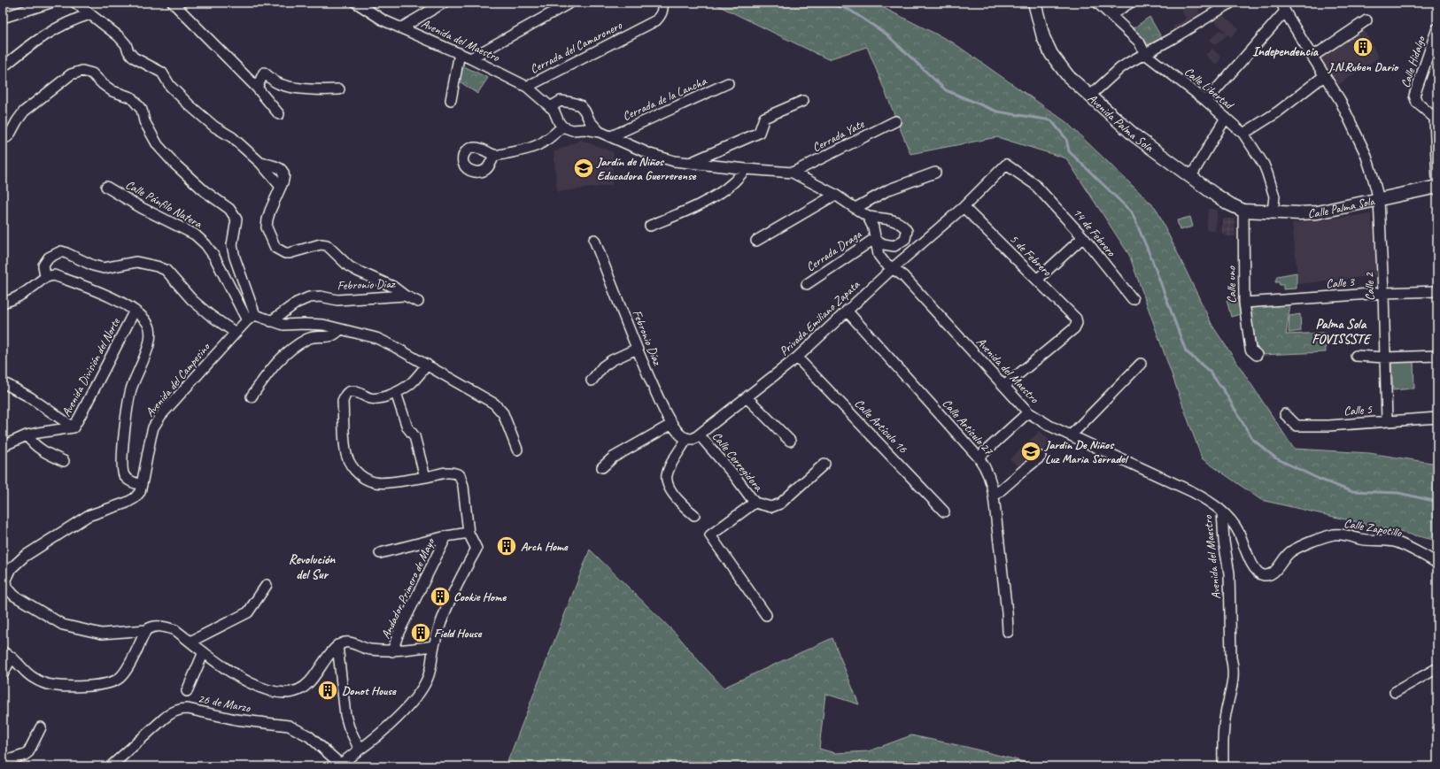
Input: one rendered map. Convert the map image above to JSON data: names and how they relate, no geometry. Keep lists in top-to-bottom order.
{
  "streets": {
    "street": [
      "Avenida del Maestro",
      "Cerrada del Camaronero",
      "Calle Hidalgo",
      "Calle Libertad",
      "Cerrada de la Lancha",
      "Avenida Palma Sola",
      "Cerrada Yate",
      "Calle Pánfilo Natera",
      "Calle Palma Sola",
      "14 de Febrero",
      "Cerrada Draga",
      "5 de Febrero",
      "Calle 3",
      "Febronio Diaz",
      "Calle uno",
      "Calle 2",
      "Privada Emiliano Zapata",
      "Febronio Díaz",
      "Avenida División del Norte",
      "Avenida del Campesino",
      "Calle 5",
      "Calle Artículo 16",
      "Calle Artículo 27",
      "Calle Corregidora",
      "Calle Zapotillo",
      "Andador Primero de Mayo",
      "26 de Marzo"
    ]
  },
  "crossings": [
    ["Avenida del Maestro", "Cerrada del Camaronero"],
    ["Avenida del Maestro", "Cerrada Draga"],
    ["Avenida del Maestro", "5 de Febrero"],
    ["Avenida del Maestro", "Privada Emiliano Zapata"],
    ["Avenida del Maestro", "Calle Zapotillo"],
    ["Calle Libertad", "Calle Palma Sola"],
    ["Avenida Palma Sola", "Calle Palma Sola"],
    ["Avenida Palma Sola", "Calle uno"],
    ["Calle Pánfilo Natera", "Avenida del Campesino"],
    ["Calle Palma Sola", "Calle uno"],
    ["Calle Palma Sola", "Calle 2"],
    ["14 de Febrero", "5 de Febrero"],
    ["14 de Febrero", "Privada Emiliano Zapata"],
    ["5 de Febrero", "Privada Emiliano Zapata"],
    ["Calle 3", "Calle uno"],
    ["Calle 3", "Calle 2"],
    ["Calle 2", "Calle 5"],
    ["Privada Emiliano Zapata", "Febronio Díaz"],
    ["Privada Emiliano Zapata", "Calle Artículo 16"],
    ["Privada Emiliano Zapata", "Calle Artículo 27"],
    ["Privada Emiliano Zapata", "Calle Corregidora"],
    ["Avenida División del Norte", "Avenida del Campesino"]
  ],
  "districts": ["Independencia", "Palma Sola FOVISSSTE", "Revolución del Sur"],
  "places": {
    "building": [
      "J.N.Ruben Dario",
      "Arch Home",
      "Cookie Home",
      "Field House",
      "Donot House"
    ],
    "school or university": ["Jardín de Niños Educadora Guerrerense", "Jardin De Niños Luz Maria Serradel"]
  }
}
